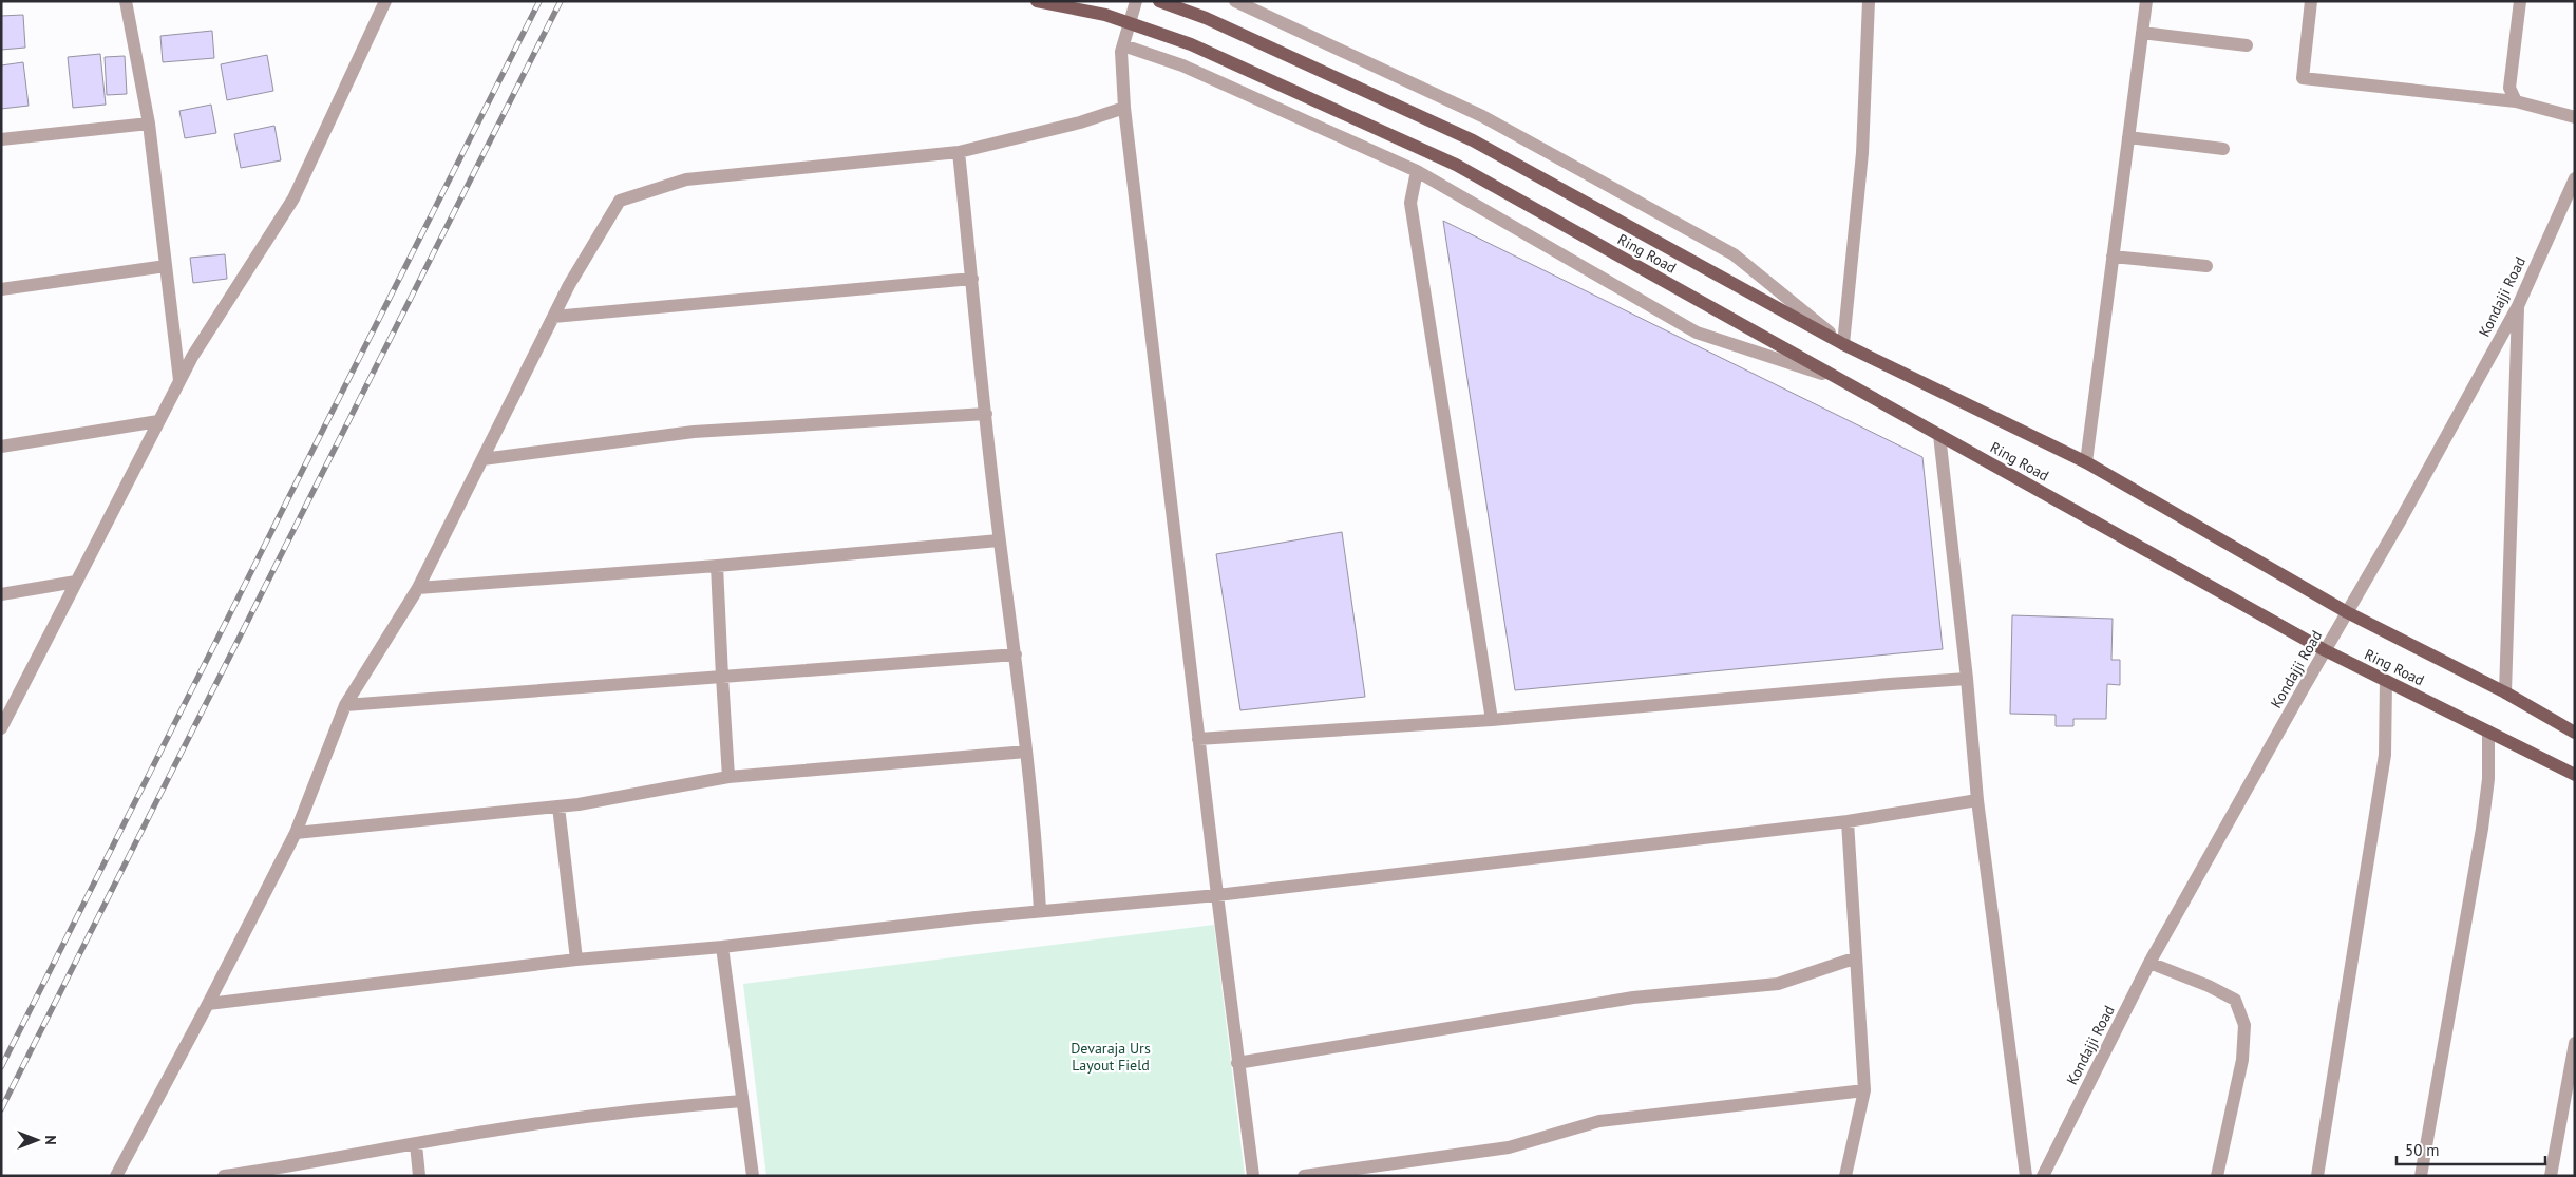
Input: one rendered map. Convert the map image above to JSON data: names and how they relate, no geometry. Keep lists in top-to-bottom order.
{
  "streets": {
    "main road": ["Ring Road"],
    "street": ["Kondajji Road"]
  },
  "crossings": [
    ["Ring Road", "Kondajji Road"]
  ],
  "parks": ["Devaraja Urs Layout Field"],
  "scale_bar": "50 m",
  "north": "right"
}
